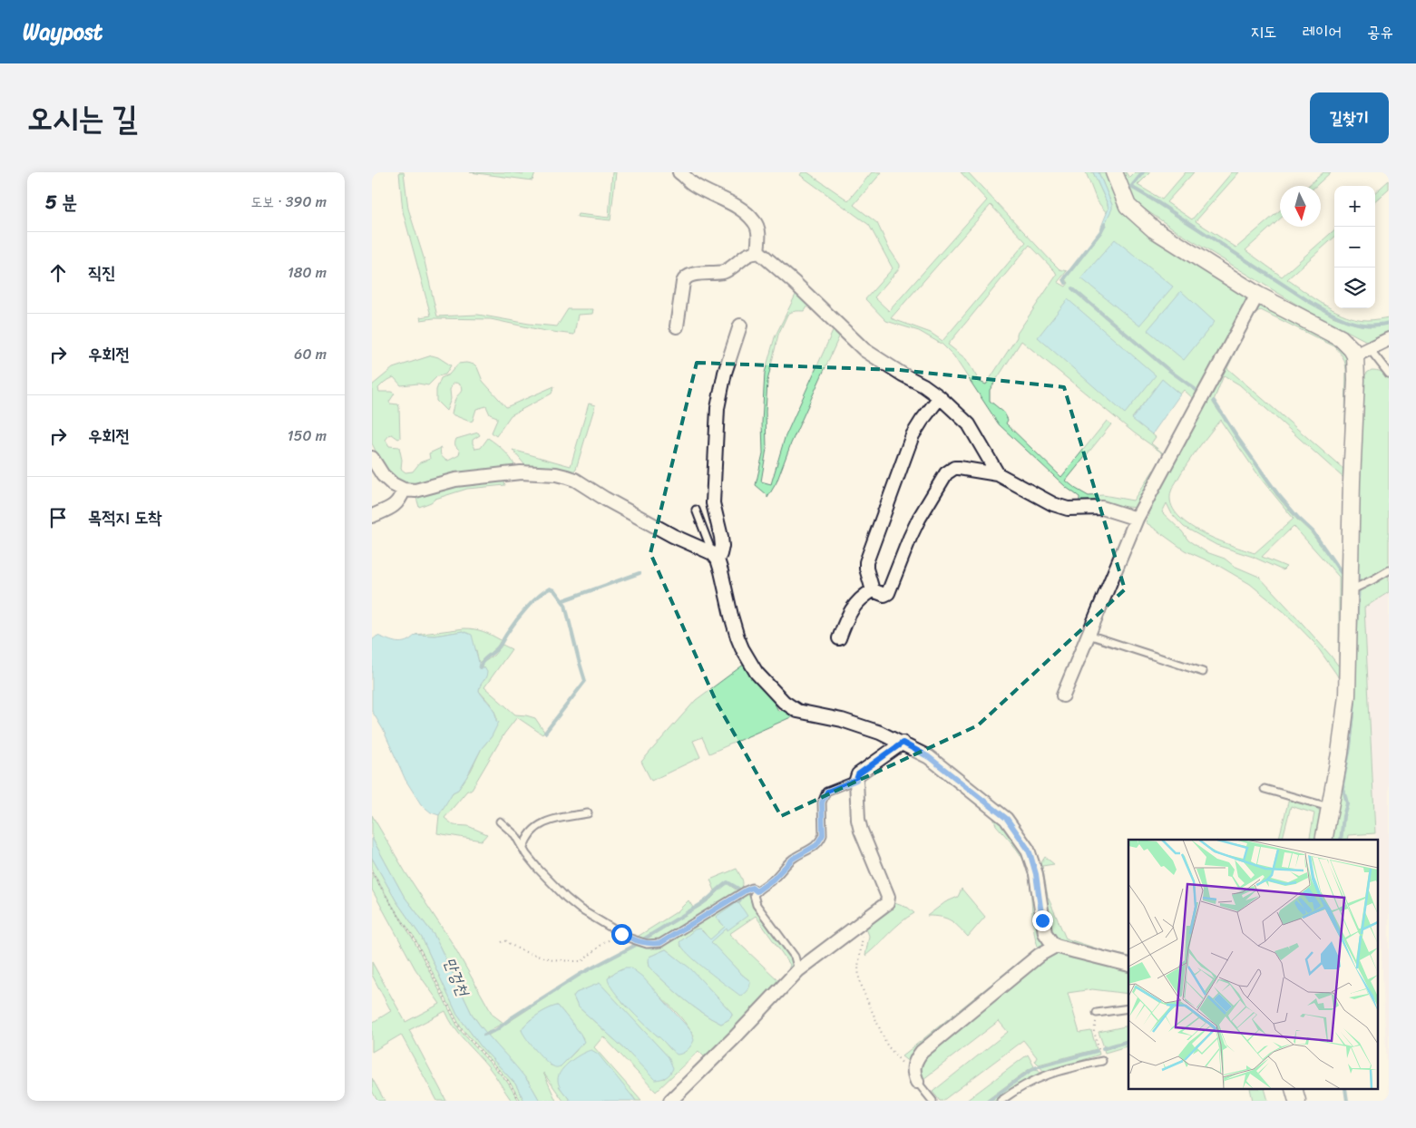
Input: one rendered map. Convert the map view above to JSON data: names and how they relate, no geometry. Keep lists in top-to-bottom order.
{
  "water": ["만겅천"],
  "north": "bottom",
  "page": {
    "header": "Waypost",
    "nav": ["지도", "레이어", "공유"],
    "title": "오시는 길",
    "buttons": "길찾기",
    "heading": ["5 분", "도보 · 390 m"],
    "map_buttons": ["+", "−"],
    "list": [
      ["직진", "180 m"],
      ["우회전", "60 m"],
      ["우회전", "150 m"],
      "목적지 도착"
    ]
  }
}
